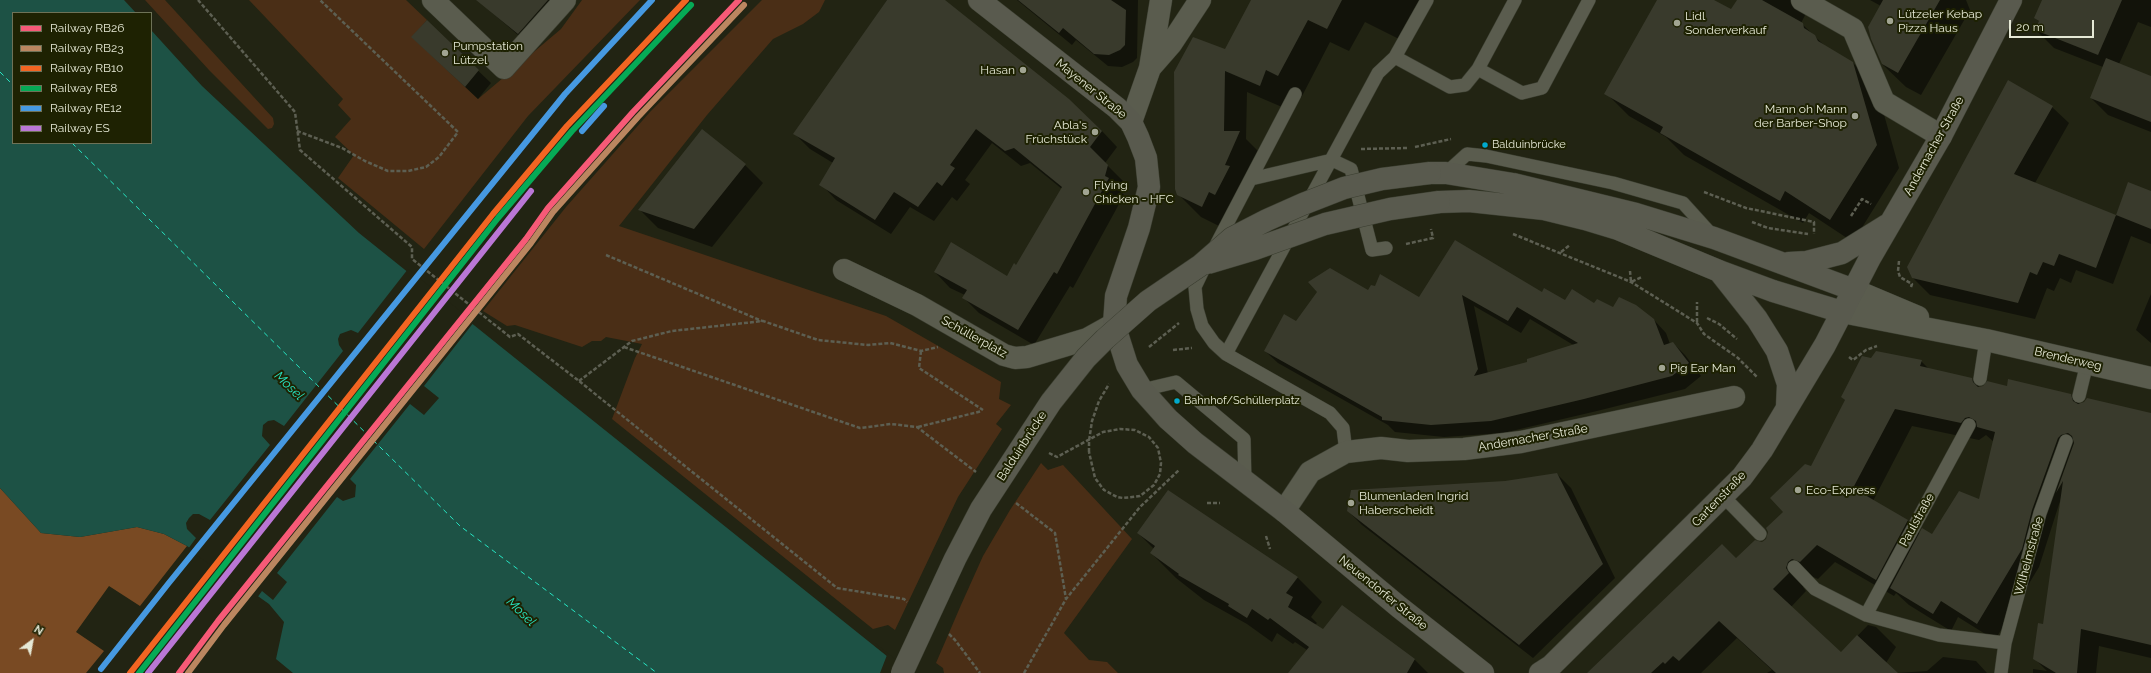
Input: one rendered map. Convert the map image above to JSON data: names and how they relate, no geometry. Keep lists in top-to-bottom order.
{
  "streets": {
    "street": [
      "Mayener Straße",
      "Andernacher Straße",
      "Schüllerplatz",
      "Brenderweg",
      "Balduinbrücke",
      "Gartenstraße",
      "Neuendorfer Straße"
    ],
    "lane": ["Paulstraße", "Wilhelmstraße"]
  },
  "crossings": [
    ["Mayener Straße", "Schüllerplatz"],
    ["Andernacher Straße", "Brenderweg"],
    ["Andernacher Straße", "Balduinbrücke"],
    ["Andernacher Straße", "Gartenstraße"],
    ["Andernacher Straße", "Neuendorfer Straße"],
    ["Brenderweg", "Balduinbrücke"],
    ["Brenderweg", "Gartenstraße"],
    ["Balduinbrücke", "Gartenstraße"]
  ],
  "water": ["Mosel"],
  "places": [
    "Lützeler Kebap Pizza Haus",
    "Lidl Sonderverkauf",
    "Pumpstation Lützel",
    "Hasan",
    "Mann oh Mann der Barber-Shop",
    "Abla's Früchstück",
    "Balduinbrücke",
    "Flying Chicken - HFC",
    "Pig Ear Man",
    "Bahnhof/Schüllerplatz",
    "Eco-Express",
    "Blumenladen Ingrid Haberscheidt"
  ],
  "lines": [
    "rail line RB26",
    "rail line RB10",
    "rail line RE12",
    "rail line RB23",
    "rail line RE8",
    "rail line ES"
  ],
  "legend": [
    "Railway RB26",
    "Railway RB23",
    "Railway RB10",
    "Railway RE8",
    "Railway RE12",
    "Railway ES"
  ],
  "scale_bar": "20 m",
  "north": "top right"
}
